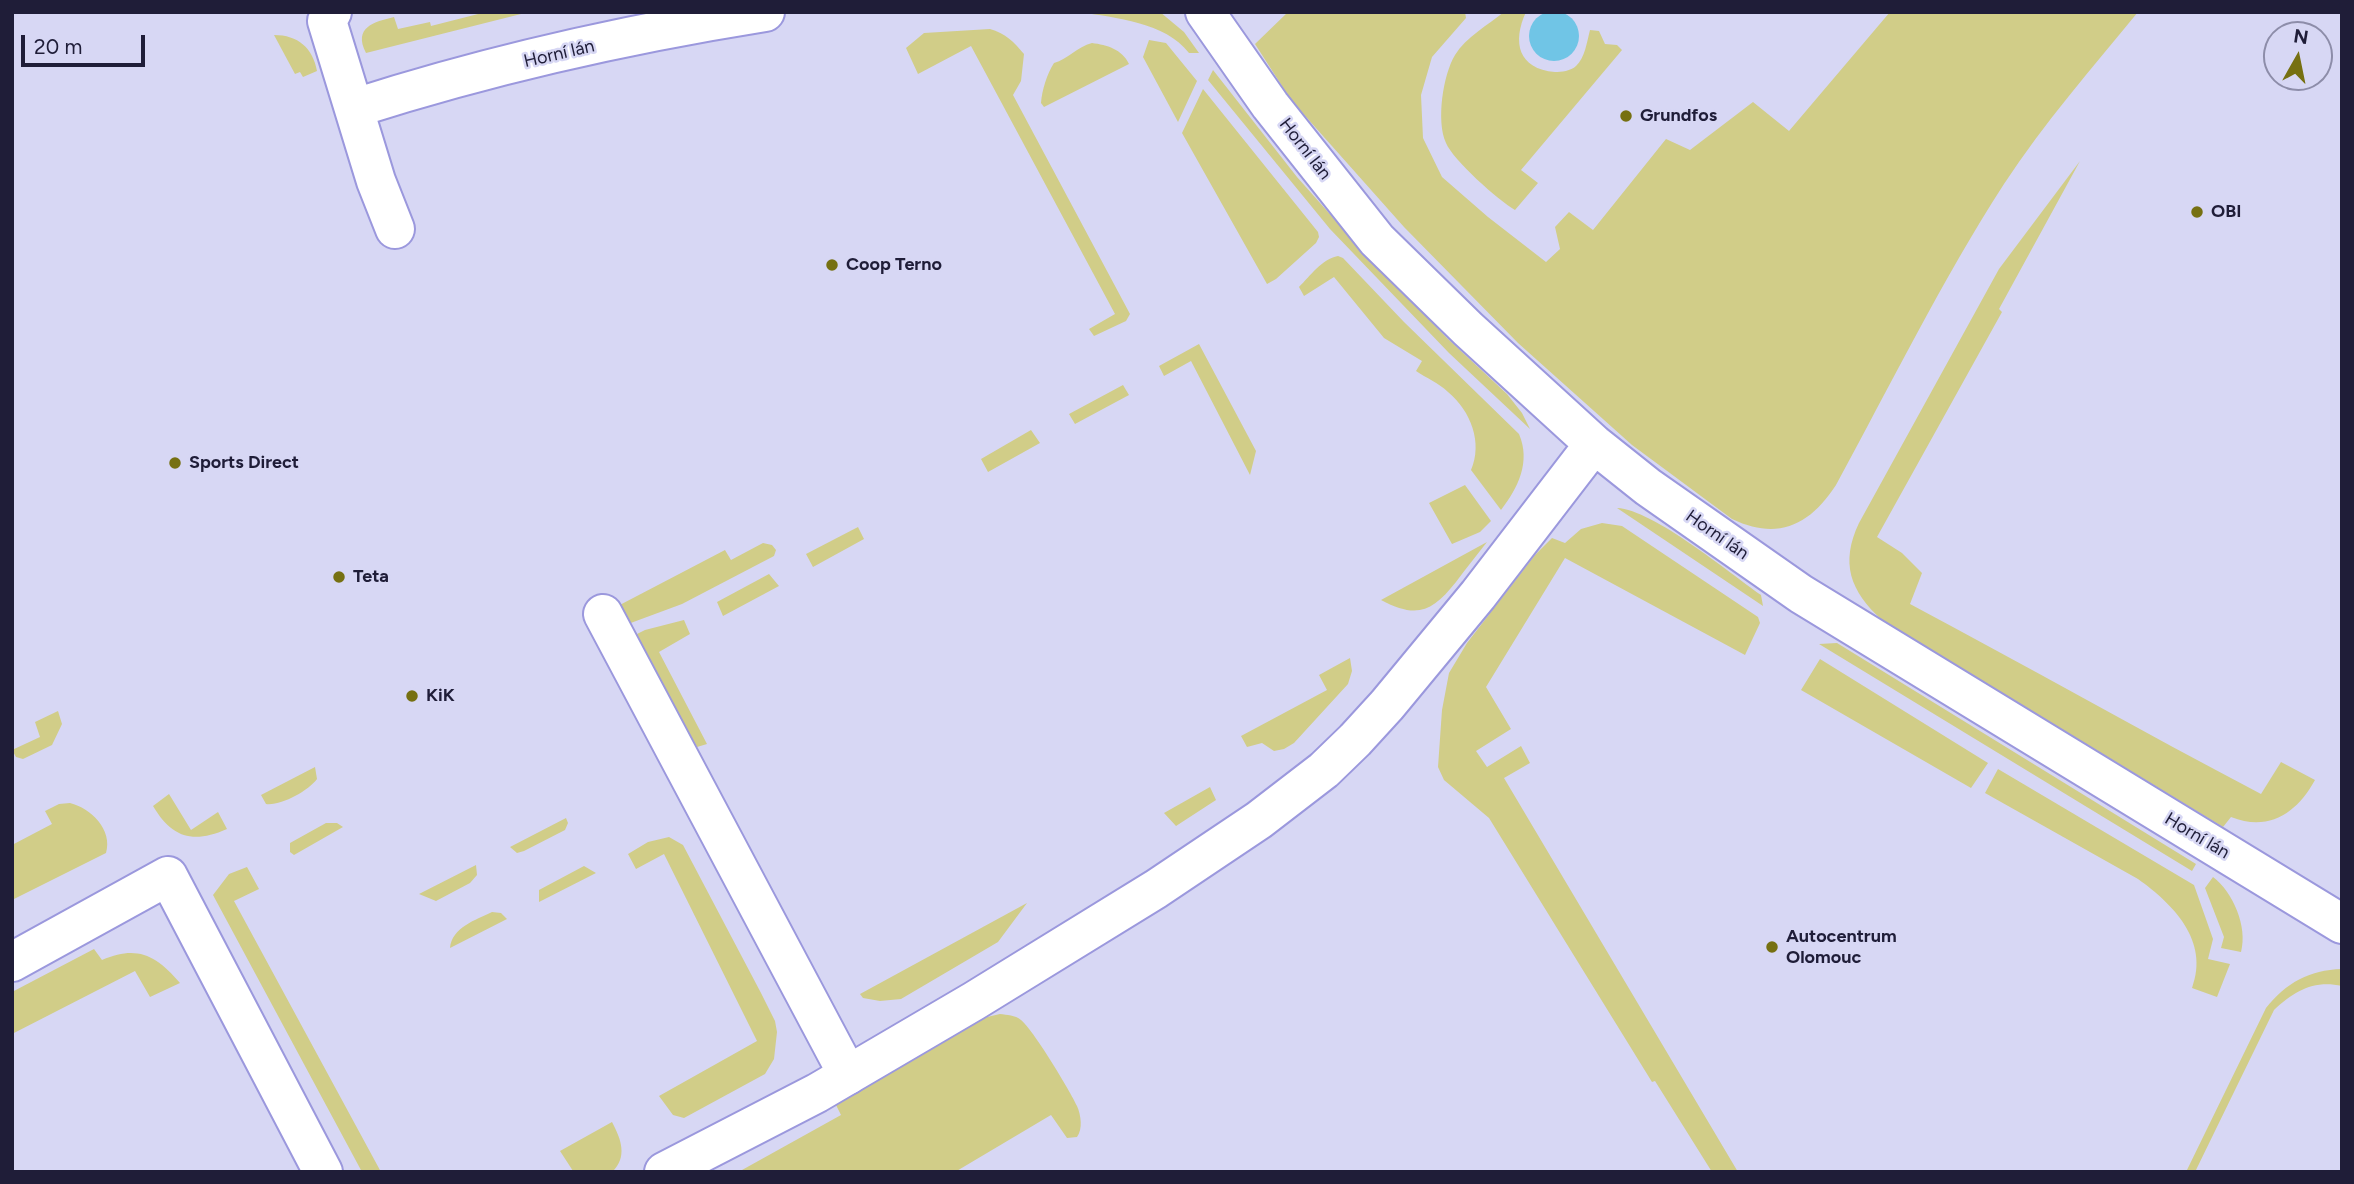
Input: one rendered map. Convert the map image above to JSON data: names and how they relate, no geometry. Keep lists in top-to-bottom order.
{
  "streets": {
    "street": ["Horní lán"]
  },
  "places": [
    "Grundfos",
    "OBI",
    "Coop Terno",
    "Sports Direct",
    "Teta",
    "KiK",
    "Autocentrum Olomouc"
  ],
  "scale_bar": "20 m",
  "north": "top"
}
